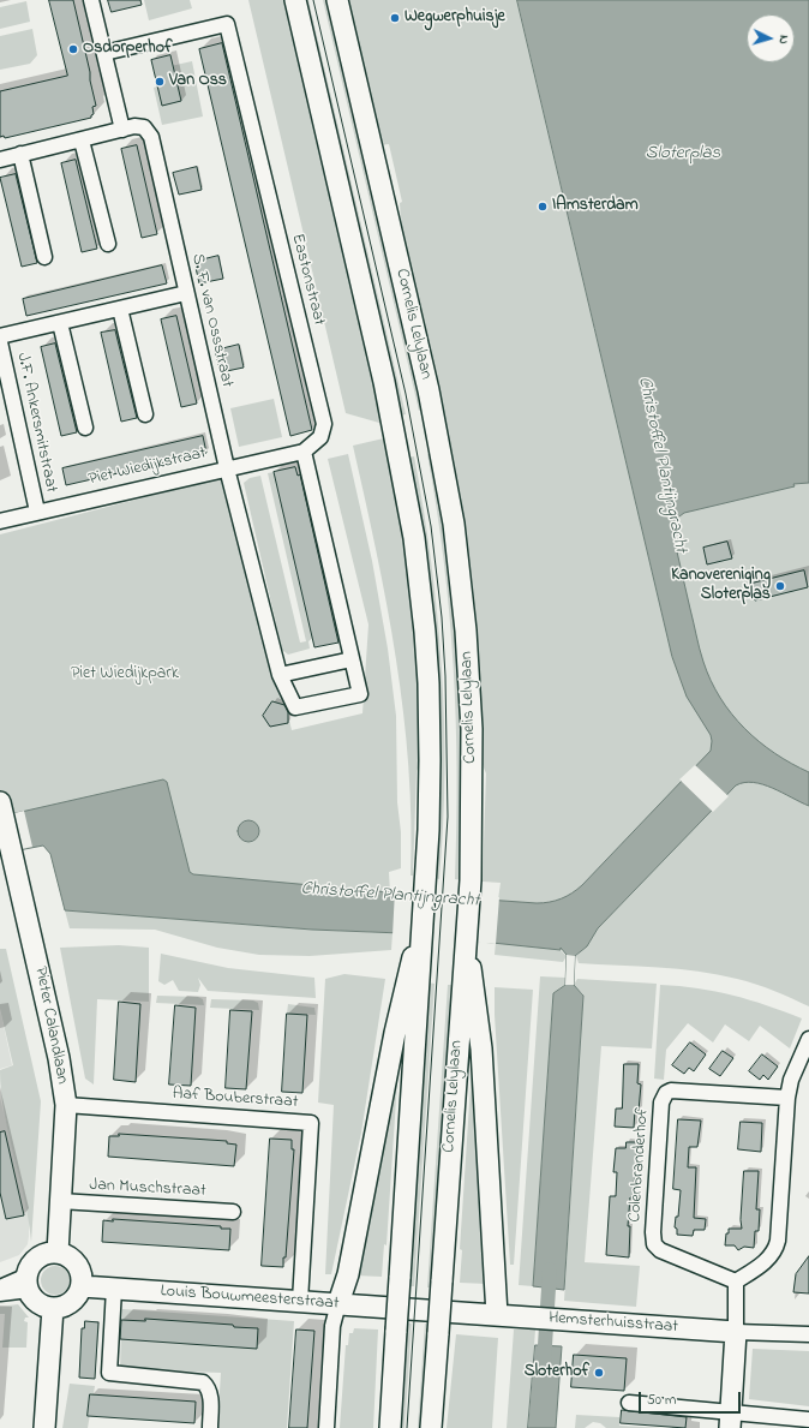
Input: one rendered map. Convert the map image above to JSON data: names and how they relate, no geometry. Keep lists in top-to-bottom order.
{
  "streets": {
    "main road": [
      "Cornelis Lelylaan",
      "Pieter Calandlaan",
      "Louis Bouwmeesterstraat",
      "Hemsterhuisstraat"
    ],
    "street": [
      "Eastonstraat",
      "S. F. van Ossstraat",
      "J.F. Ankersmitstraat",
      "Piet Wiedijkstraat",
      "Aaf Bouberstraat",
      "Colenbranderhof",
      "Jan Muschstraat"
    ]
  },
  "crossings": [
    ["Eastonstraat", "Piet Wiedijkstraat"],
    ["S. F. van Ossstraat", "Piet Wiedijkstraat"],
    ["J.F. Ankersmitstraat", "Piet Wiedijkstraat"],
    ["Pieter Calandlaan", "Aaf Bouberstraat"],
    ["Pieter Calandlaan", "Jan Muschstraat"],
    ["Pieter Calandlaan", "Louis Bouwmeesterstraat"],
    ["Aaf Bouberstraat", "Louis Bouwmeesterstraat"],
    ["Louis Bouwmeesterstraat", "Hemsterhuisstraat"]
  ],
  "water": ["Sloterplas", "Christoffel Plantijngracht"],
  "parks": ["Piet Wiedijkpark"],
  "places": [
    "Wegwerphuisje",
    "Osdorperhof",
    "Van Oss",
    "IAmsterdam",
    "Kanovereniging Sloterplas",
    "Sloterhof"
  ],
  "scale_bar": "50 m",
  "north": "right"
}
